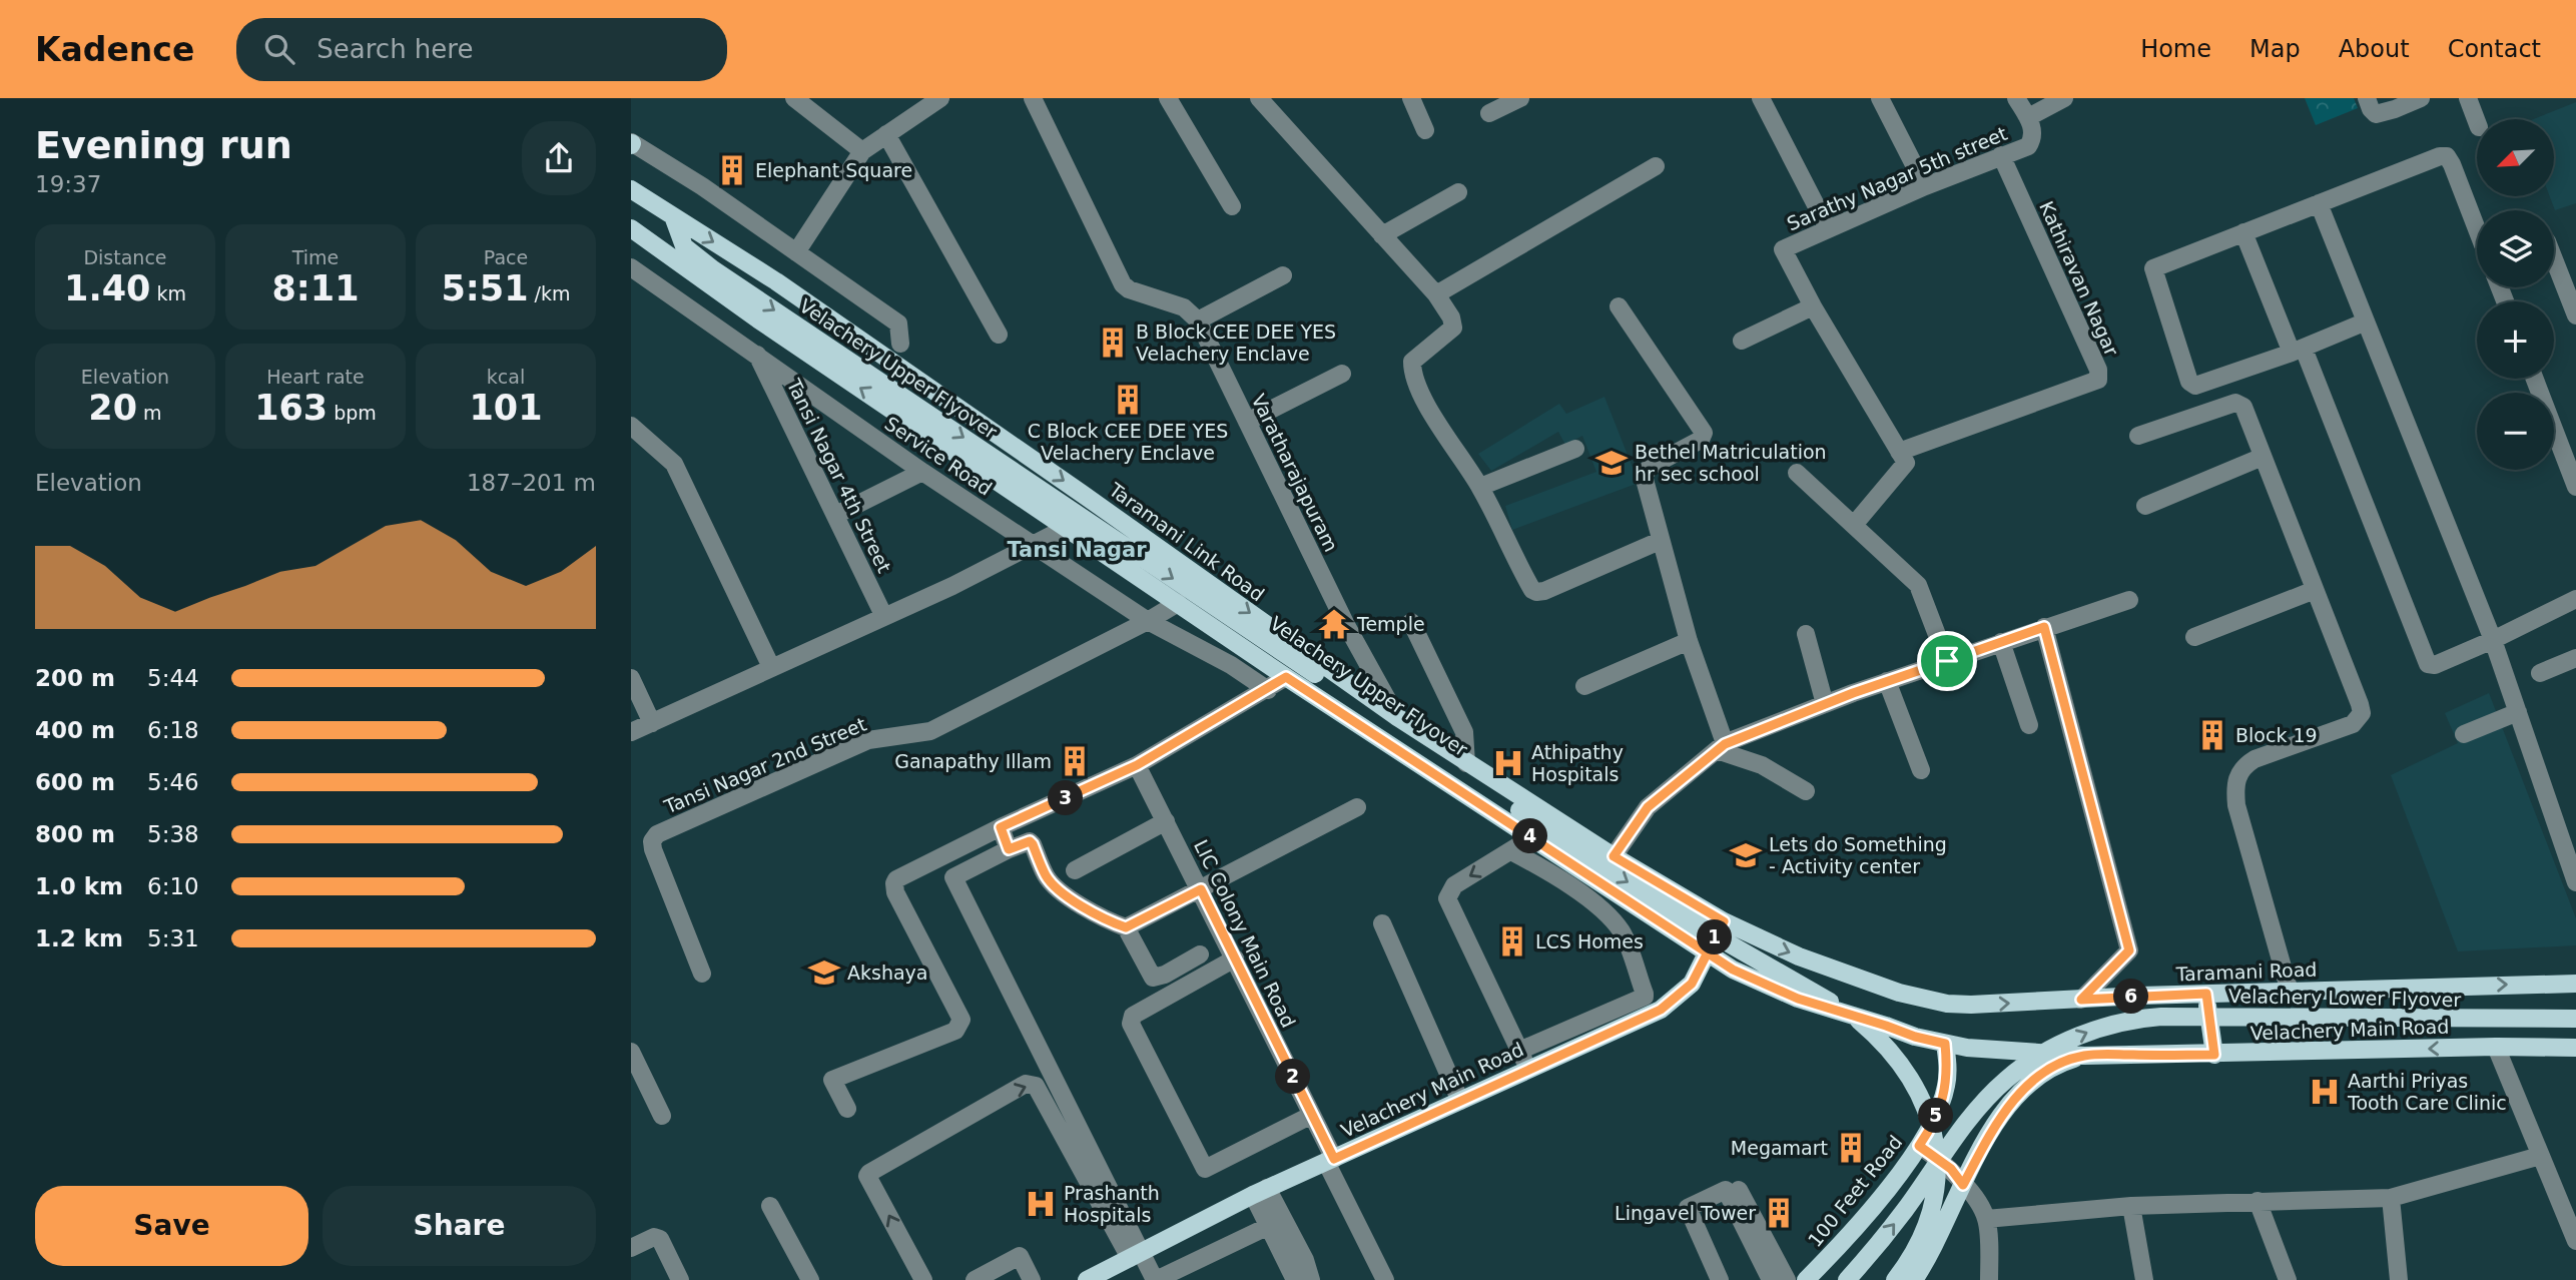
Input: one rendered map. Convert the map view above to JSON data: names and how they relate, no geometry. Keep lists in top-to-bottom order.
{
  "streets": {
    "main road": [
      "Velachery Upper Flyover",
      "Taramani Link Road",
      "Taramani Road",
      "Velachery Lower Flyover",
      "Velachery Main Road",
      "100 Feet Road"
    ],
    "street": [
      "Sarathy Nagar 5th street",
      "Kathiravan Nagar",
      "Service Road",
      "Varatharajapuram",
      "Tansi Nagar 4th Street",
      "Tansi Nagar 2nd Street",
      "LIC Colony Main Road"
    ]
  },
  "crossings": [
    ["Sarathy Nagar 5th street", "Kathiravan Nagar"],
    ["Velachery Upper Flyover", "Taramani Link Road"],
    ["Service Road", "Tansi Nagar 4th Street"],
    ["Service Road", "Tansi Nagar 2nd Street"],
    ["Varatharajapuram", "Taramani Link Road"],
    ["Taramani Link Road", "Taramani Road"],
    ["Taramani Link Road", "Velachery Main Road"],
    ["LIC Colony Main Road", "Velachery Main Road"],
    ["Taramani Road", "Velachery Main Road"],
    ["Velachery Main Road", "100 Feet Road"]
  ],
  "one_way": ["Taramani Road", "Velachery Lower Flyover"],
  "districts": ["Tansi Nagar"],
  "places": {
    "building": [
      "Elephant Square",
      "B Block CEE DEE YES Velachery Enclave",
      "C Block CEE DEE YES Velachery Enclave",
      "Block 19",
      "Ganapathy Illam",
      "LCS Homes",
      "Megamart",
      "Lingavel Tower"
    ],
    "school or university": ["Bethel Matriculation hr sec school", "Lets do Something - Activity center", "Akshaya"],
    "temple": ["Temple"],
    "hospital": ["Athipathy Hospitals", "Aarthi Priyas Tooth Care Clinic", "Prashanth Hospitals"]
  },
  "north": "bottom left",
  "page": {
    "header": "Kadence",
    "search": "Search here",
    "nav": [
      "Home",
      "Map",
      "About",
      "Contact"
    ],
    "heading": ["Evening run", "19:37"],
    "map_buttons": ["+", "−"],
    "stats": [
      ["Distance", "1.40 km"],
      ["Time", "8:11"],
      ["Pace", "5:51 /km"],
      ["Elevation", "20 m"],
      ["Heart rate", "163 bpm"],
      ["kcal", "101"]
    ],
    "chart": ["Elevation", "187–201 m"],
    "list": [
      {
        "name": "200 m",
        "note": "5:44"
      },
      {
        "name": "400 m",
        "note": "6:18"
      },
      {
        "name": "600 m",
        "note": "5:46"
      },
      {
        "name": "800 m",
        "note": "5:38"
      },
      {
        "name": "1.0 km",
        "note": "6:10"
      },
      {
        "name": "1.2 km",
        "note": "5:31"
      }
    ],
    "pins": [
      "3",
      "4",
      "1",
      "6",
      "2",
      "5"
    ],
    "buttons": ["Save", "Share"]
  }
}
